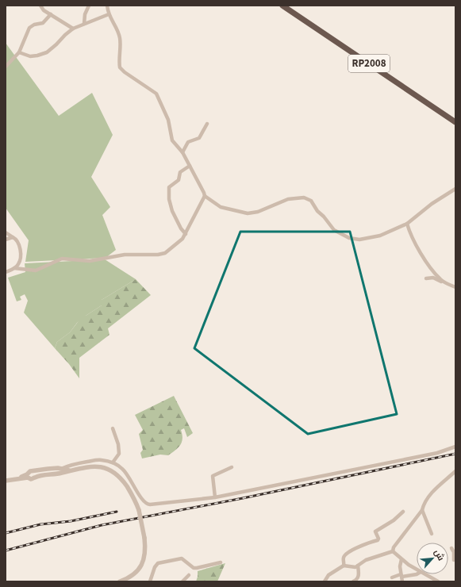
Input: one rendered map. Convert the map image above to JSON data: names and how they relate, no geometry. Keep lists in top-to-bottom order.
{
  "streets": {
    "highway": ["RP2008"]
  },
  "north": "top right"
}
